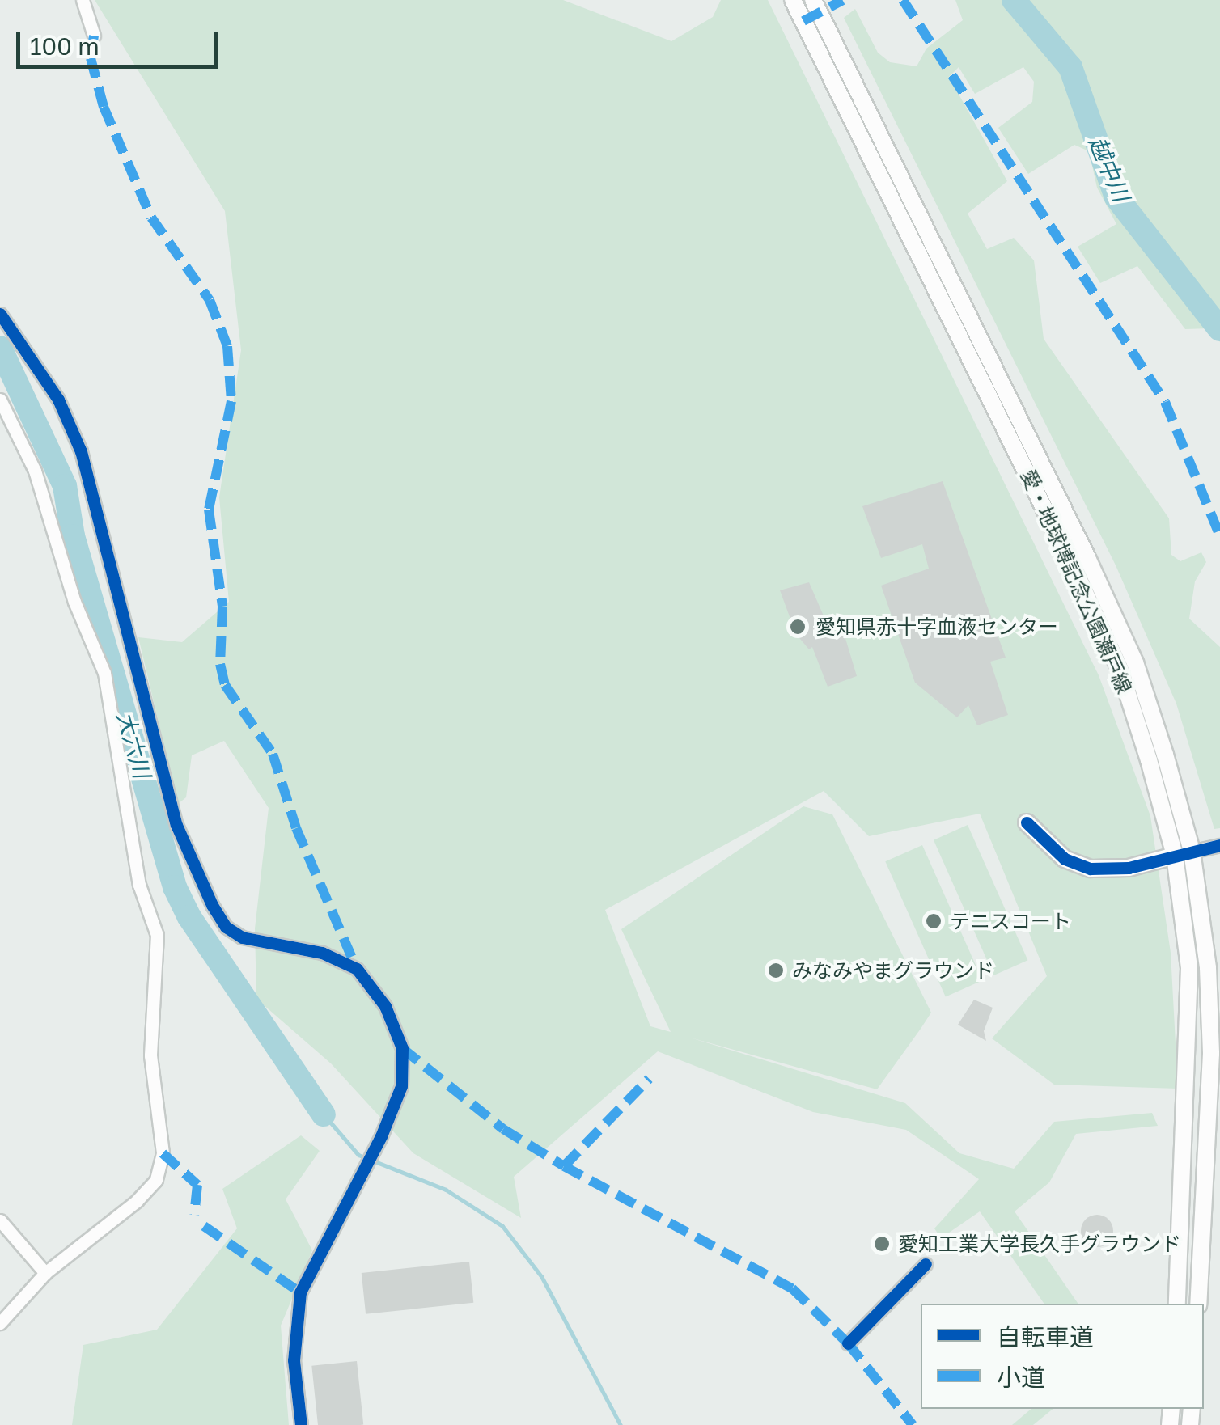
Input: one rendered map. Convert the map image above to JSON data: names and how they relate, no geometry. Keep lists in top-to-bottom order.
{
  "streets": {
    "main road": ["愛・地球博記念公園瀬戸線"]
  },
  "water": ["越中川", "大六川"],
  "places": [
    "愛知県赤十字血液センター",
    "テニスコート",
    "みなみやまグラウンド",
    "愛知工業大学長久手グラウンド"
  ],
  "legend": ["自転車道", "小道"],
  "scale_bar": "100 m"
}
